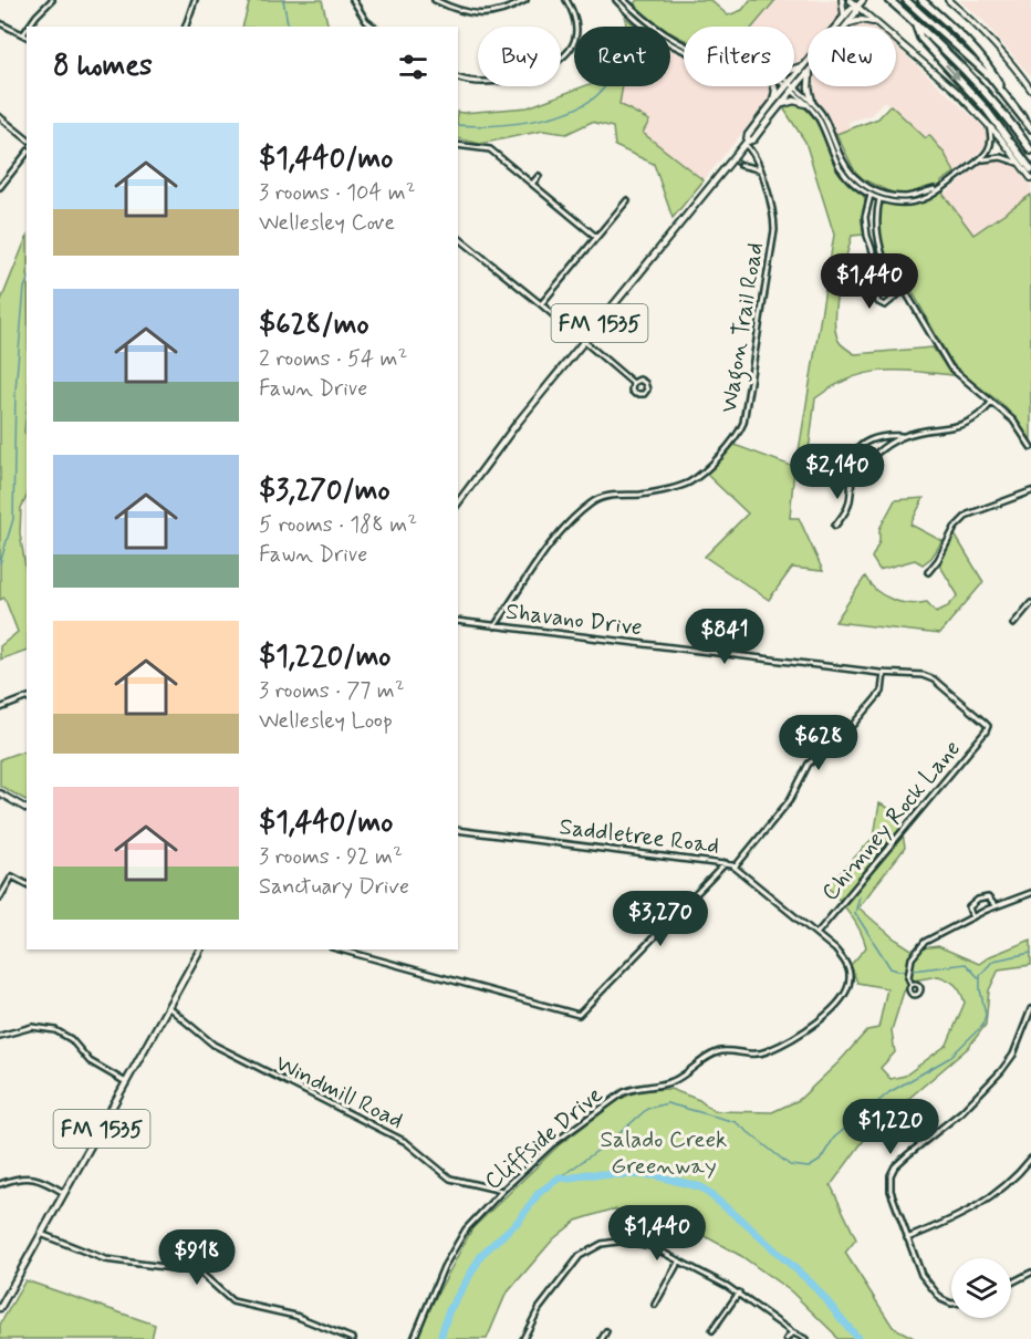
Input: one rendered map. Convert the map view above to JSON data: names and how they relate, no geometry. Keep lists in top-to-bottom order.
{
  "streets": {
    "main road": ["FM 1535"],
    "street": [
      "Wagon Trail Road",
      "Shavano Drive",
      "Chimney Rock Lane",
      "Saddletree Road",
      "Windmill Road",
      "Cliffside Drive"
    ]
  },
  "crossings": [
    ["FM 1535", "Wagon Trail Road"],
    ["FM 1535", "Windmill Road"],
    ["Wagon Trail Road", "Shavano Drive"],
    ["Shavano Drive", "Chimney Rock Lane"],
    ["Chimney Rock Lane", "Saddletree Road"],
    ["Saddletree Road", "Cliffside Drive"],
    ["Windmill Road", "Cliffside Drive"]
  ],
  "parks": ["Salado Creek Greenway"],
  "page": {
    "chip": [
      "Buy",
      "Rent",
      "Filters",
      "New"
    ],
    "heading": "8 homes",
    "list": [
      {
        "name": "$1,440/mo",
        "note": "3 rooms · 104 m² · Wellesley Cove"
      },
      {
        "name": "$628/mo",
        "note": "2 rooms · 54 m² · Fawn Drive"
      },
      {
        "name": "$3,270/mo",
        "note": "5 rooms · 188 m² · Fawn Drive"
      },
      {
        "name": "$1,220/mo",
        "note": "3 rooms · 77 m² · Wellesley Loop"
      },
      {
        "name": "$1,440/mo",
        "note": "3 rooms · 92 m² · Sanctuary Drive"
      }
    ],
    "price": [
      "$1,440",
      "$2,140",
      "$841",
      "$628",
      "$3,270",
      "$1,220",
      "$1,440",
      "$918"
    ]
  }
}
